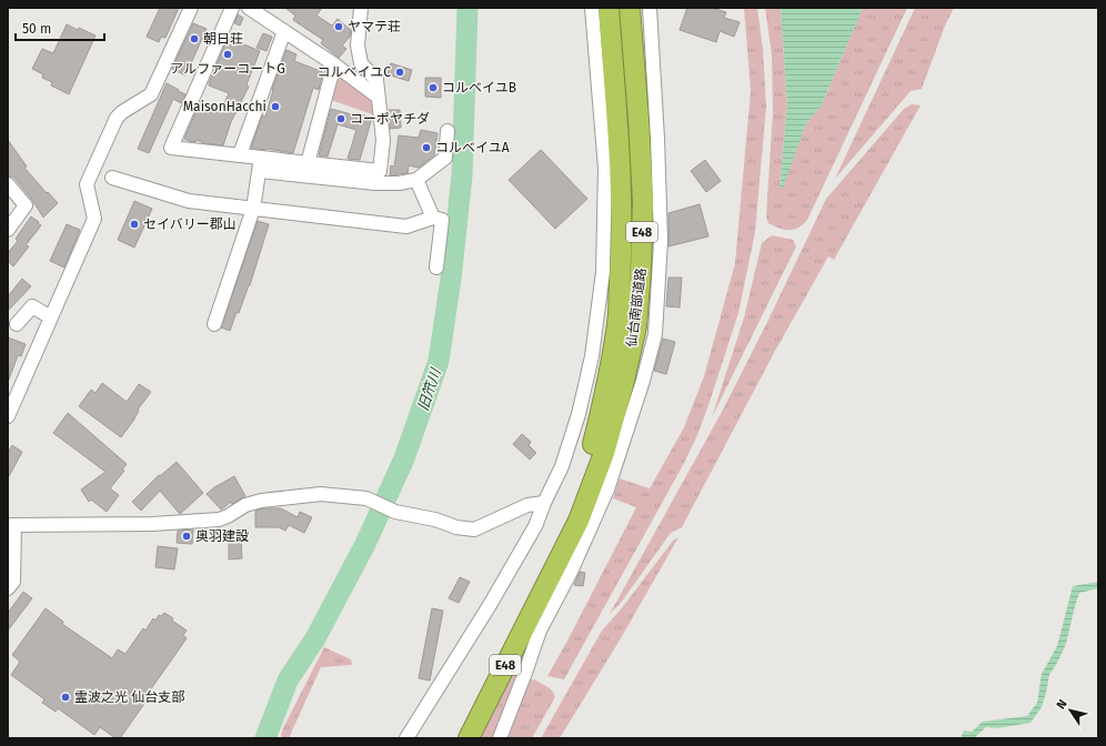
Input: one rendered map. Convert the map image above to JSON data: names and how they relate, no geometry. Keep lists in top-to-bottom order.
{
  "streets": {
    "highway": ["E48", "仙台南部道路"]
  },
  "water": ["旧笊川"],
  "places": [
    "ヤマテ荘",
    "朝日荘",
    "アルファーコートG",
    "コルベイユC",
    "コルベイユB",
    "MaisonHacchi",
    "コーポヤチダ",
    "コルベイユA",
    "セイバリー郡山",
    "奥羽建設",
    "霊波之光 仙台支部"
  ],
  "scale_bar": "50 m",
  "north": "top left"
}
